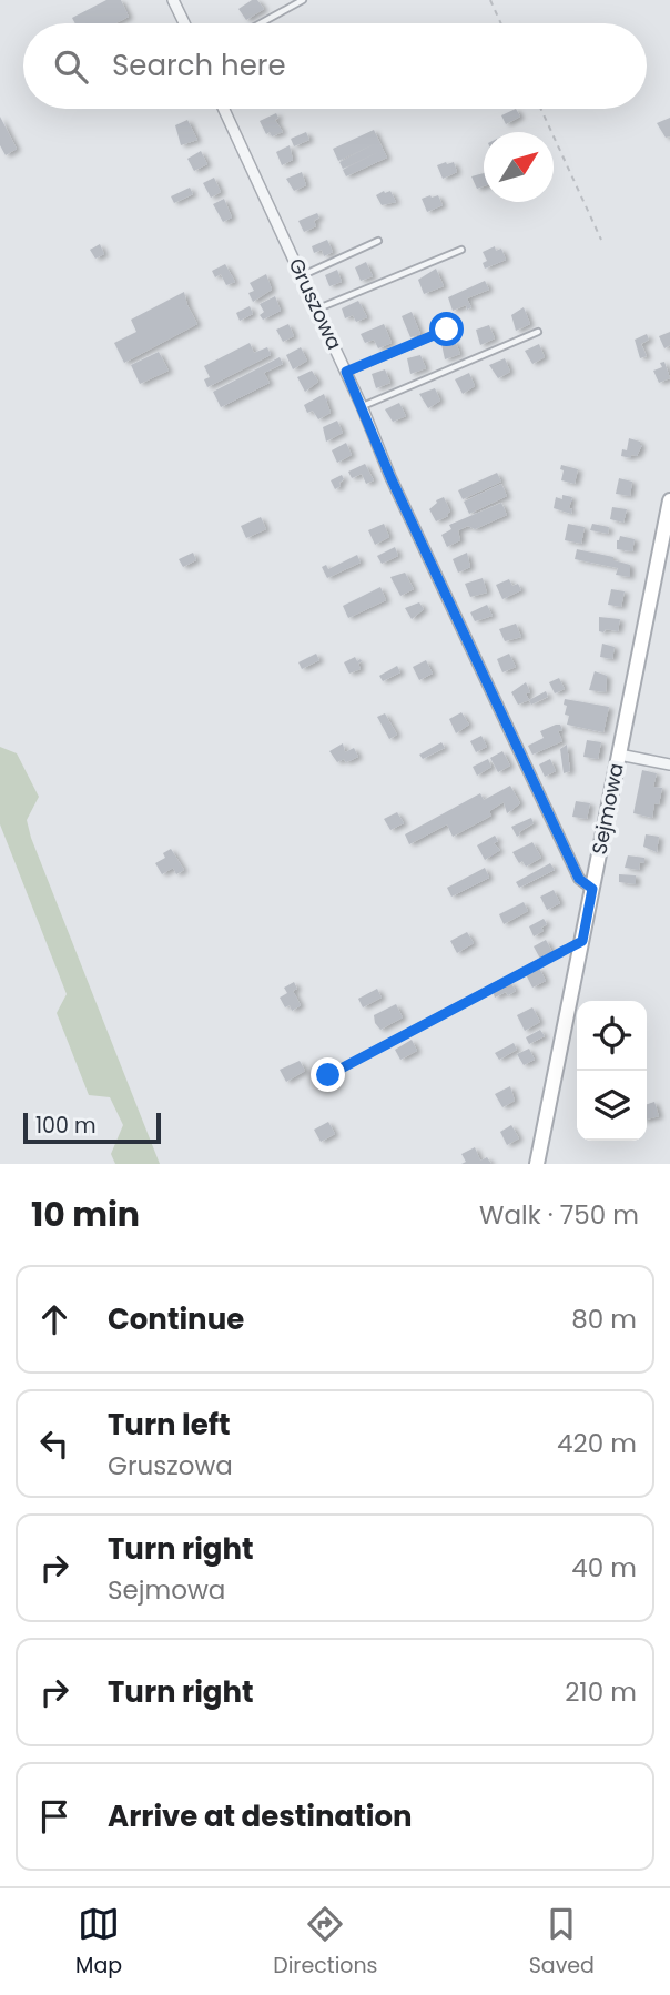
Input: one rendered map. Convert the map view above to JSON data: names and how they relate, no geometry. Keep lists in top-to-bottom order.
{
  "streets": {
    "main road": ["Sejmowa"],
    "street": ["Gruszowa"]
  },
  "crossings": [
    ["Gruszowa", "Sejmowa"]
  ],
  "scale_bar": "100 m",
  "north": "top right",
  "page": {
    "search": "Search here",
    "scale": "100 m",
    "heading": ["10 min", "Walk · 750 m"],
    "list": [
      ["Continue", "80 m"],
      ["Turn left", "Gruszowa", "420 m"],
      ["Turn right", "Sejmowa", "40 m"],
      ["Turn right", "210 m"],
      "Arrive at destination"
    ],
    "nav": ["Map", "Directions", "Saved"]
  }
}
